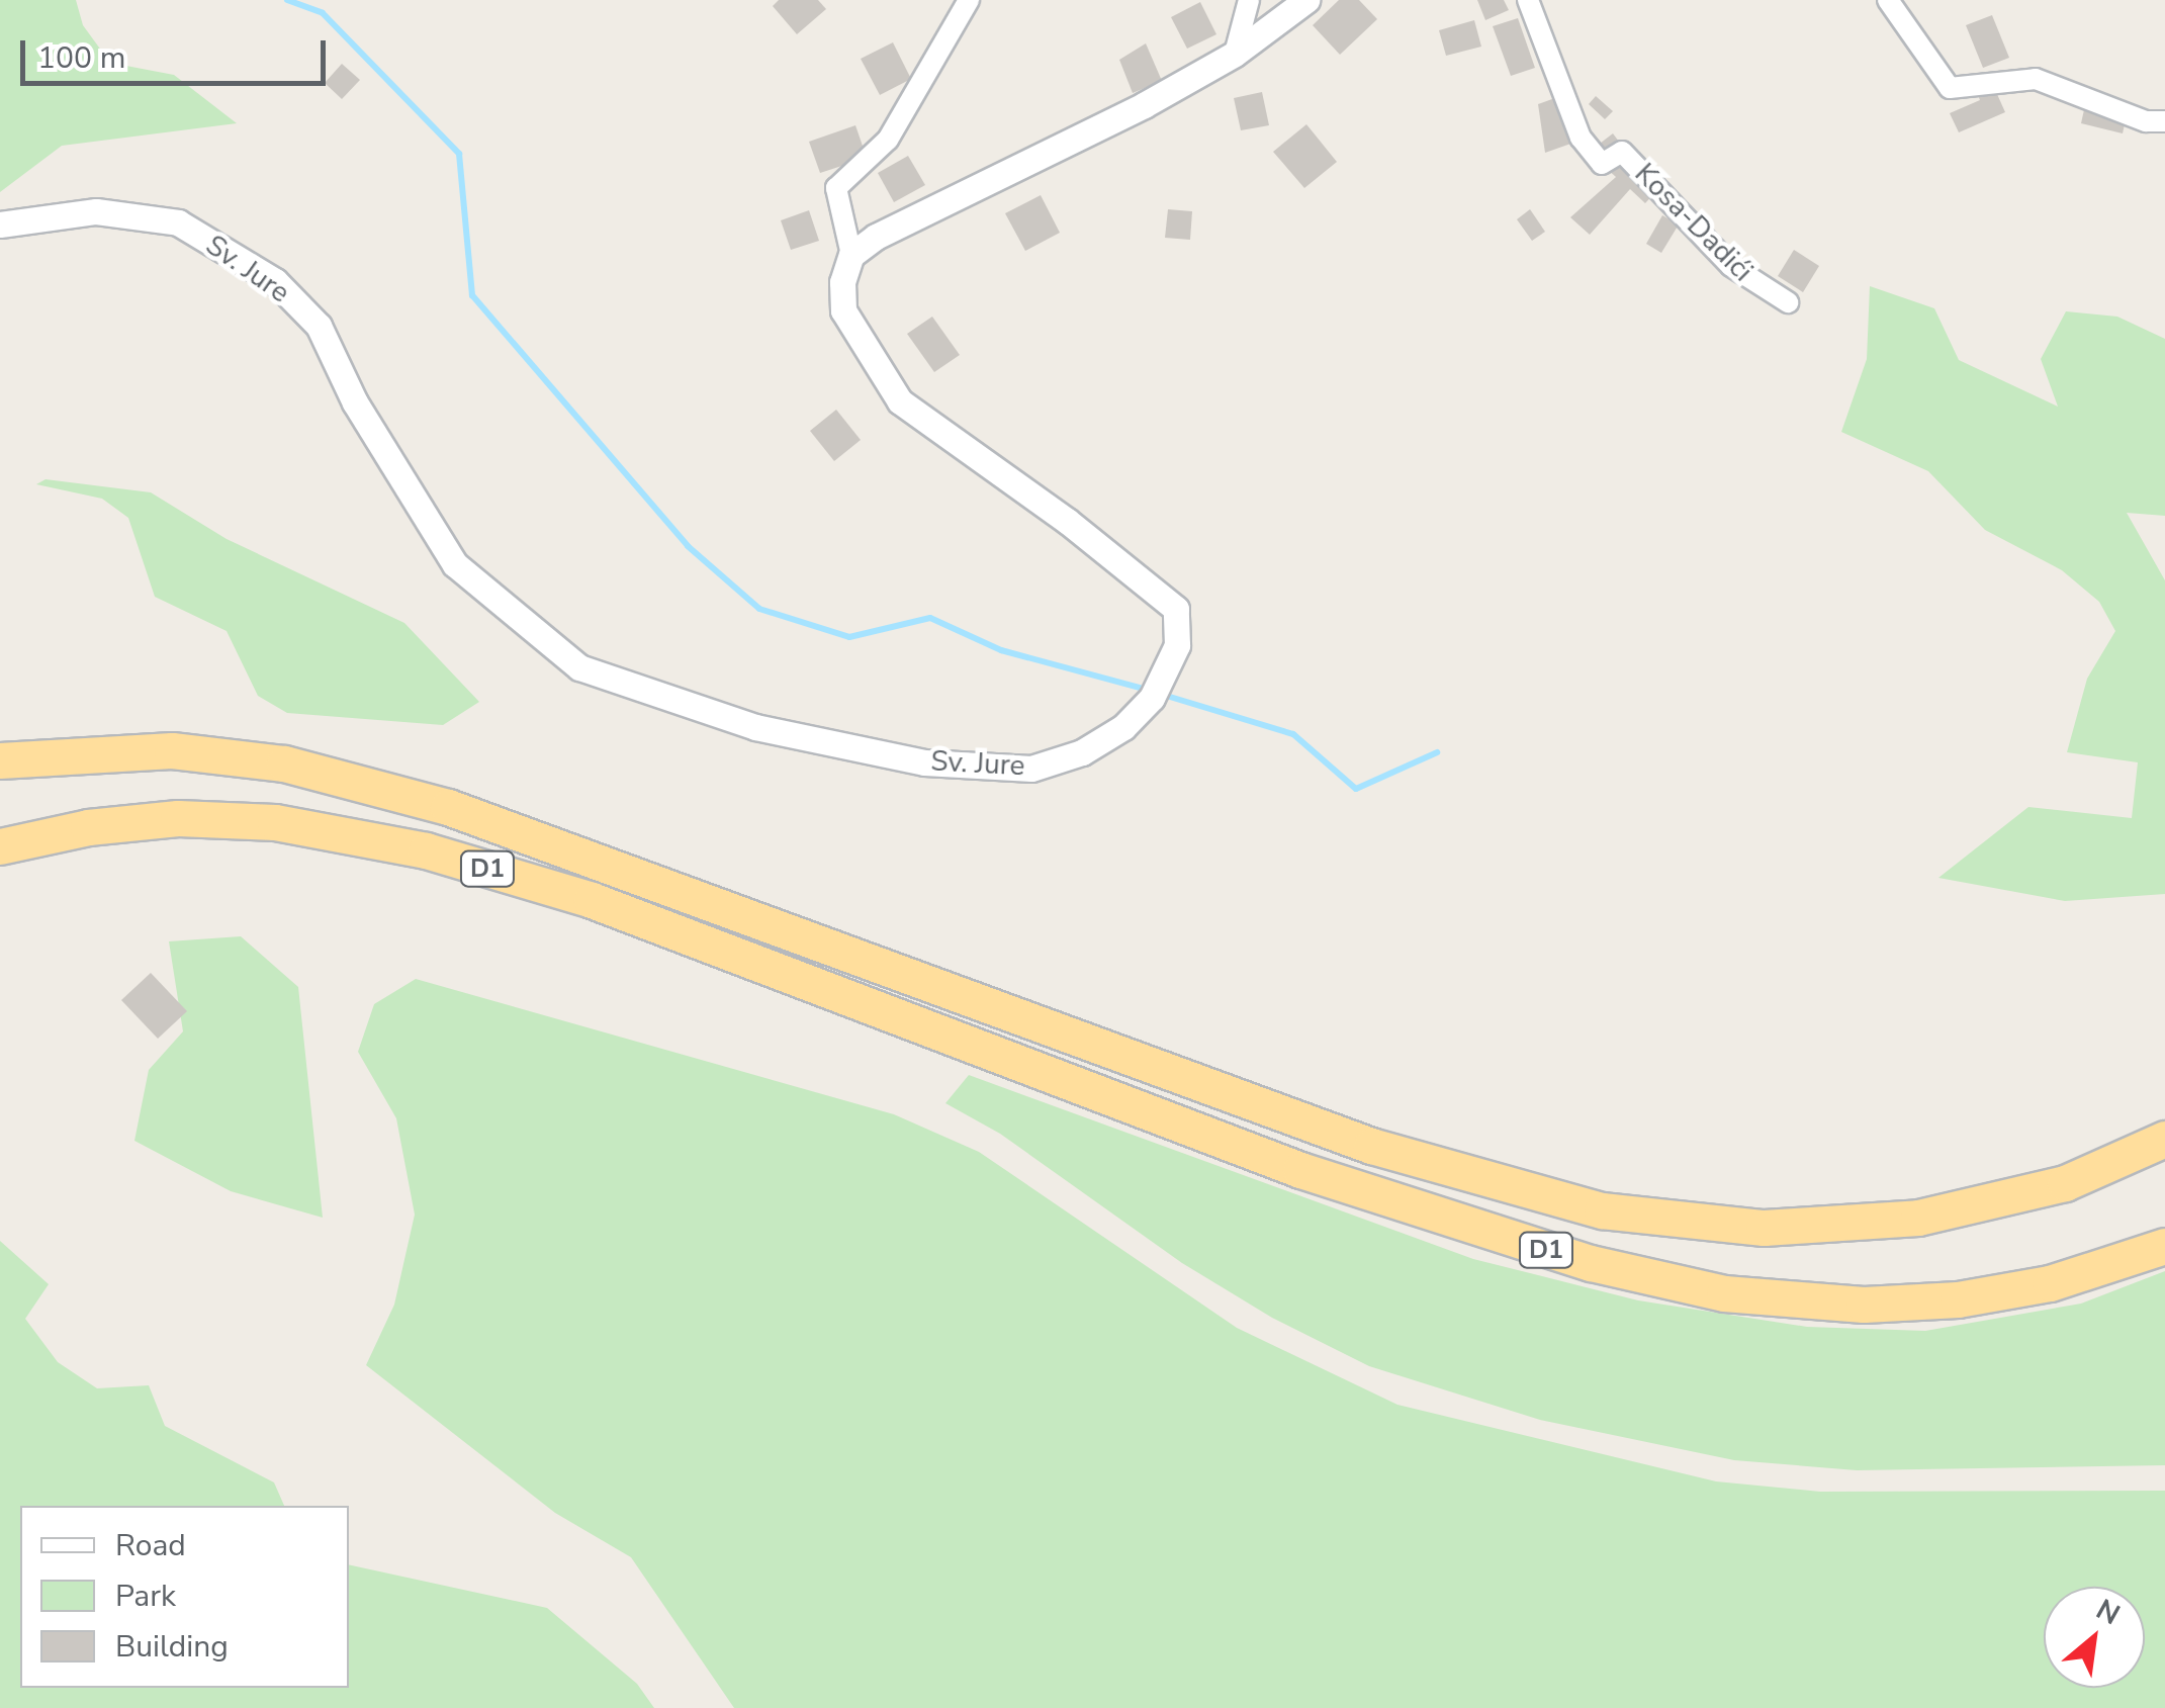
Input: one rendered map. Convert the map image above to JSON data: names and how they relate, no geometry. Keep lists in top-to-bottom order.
{
  "streets": {
    "highway": ["D1"],
    "street": ["Kosa-Dadići", "Sv. Jure"]
  },
  "legend": ["Road", "Park", "Building"],
  "scale_bar": "100 m",
  "north": "top right"
}
